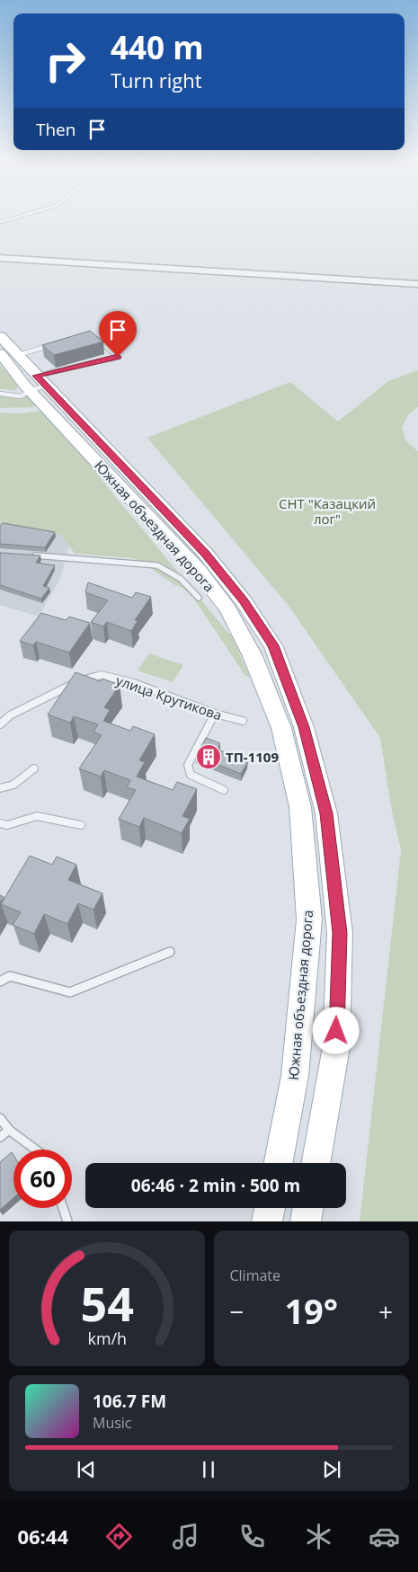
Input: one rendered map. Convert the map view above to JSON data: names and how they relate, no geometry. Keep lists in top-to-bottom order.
{
  "streets": {
    "main road": ["Южная объездная дорога"],
    "lane": ["улица Крутикова"]
  },
  "parks": ["СНТ \"Казацкий лог\""],
  "places": {
    "building": ["ТП-1109"]
  },
  "page": {
    "turn": ["440 m", "Turn right"],
    "then": "Then",
    "limit": "60",
    "trip": "06:46 · 2 min · 500 m",
    "tile": "Climate",
    "heat": ["−", "19°", "+"],
    "song": ["106.7 FM", "Music"],
    "tabs": "06:44",
    "gauge": ["54", "km/h"]
  }
}
